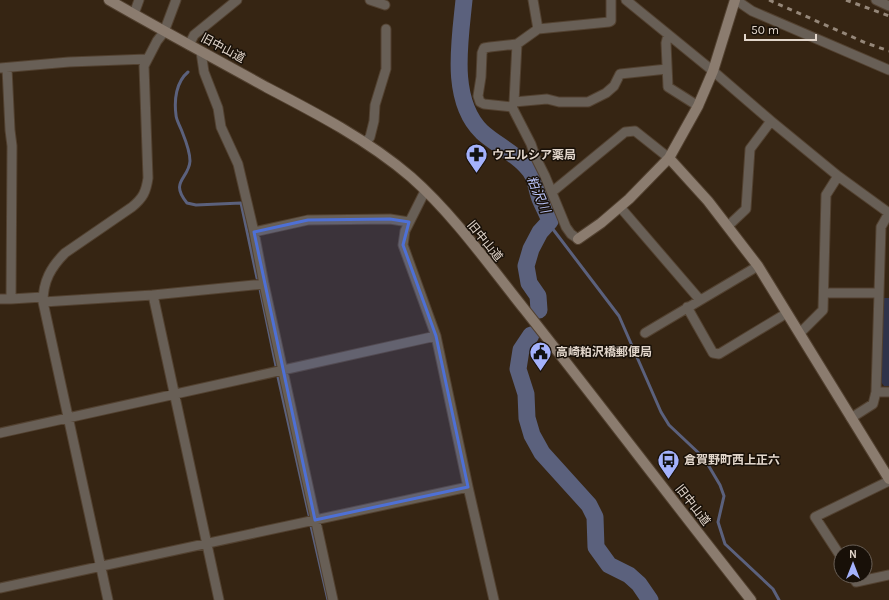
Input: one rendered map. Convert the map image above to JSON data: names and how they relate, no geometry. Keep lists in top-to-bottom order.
{
  "streets": {
    "main road": ["旧中山道"]
  },
  "water": ["粕沢川"],
  "places": {
    "pharmacy": ["ウエルシア薬局"],
    "public building": ["高崎粕沢橋郵便局"],
    "bus stop": ["倉賀野町西上正六"]
  },
  "scale_bar": "50 m",
  "north": "top"
}
